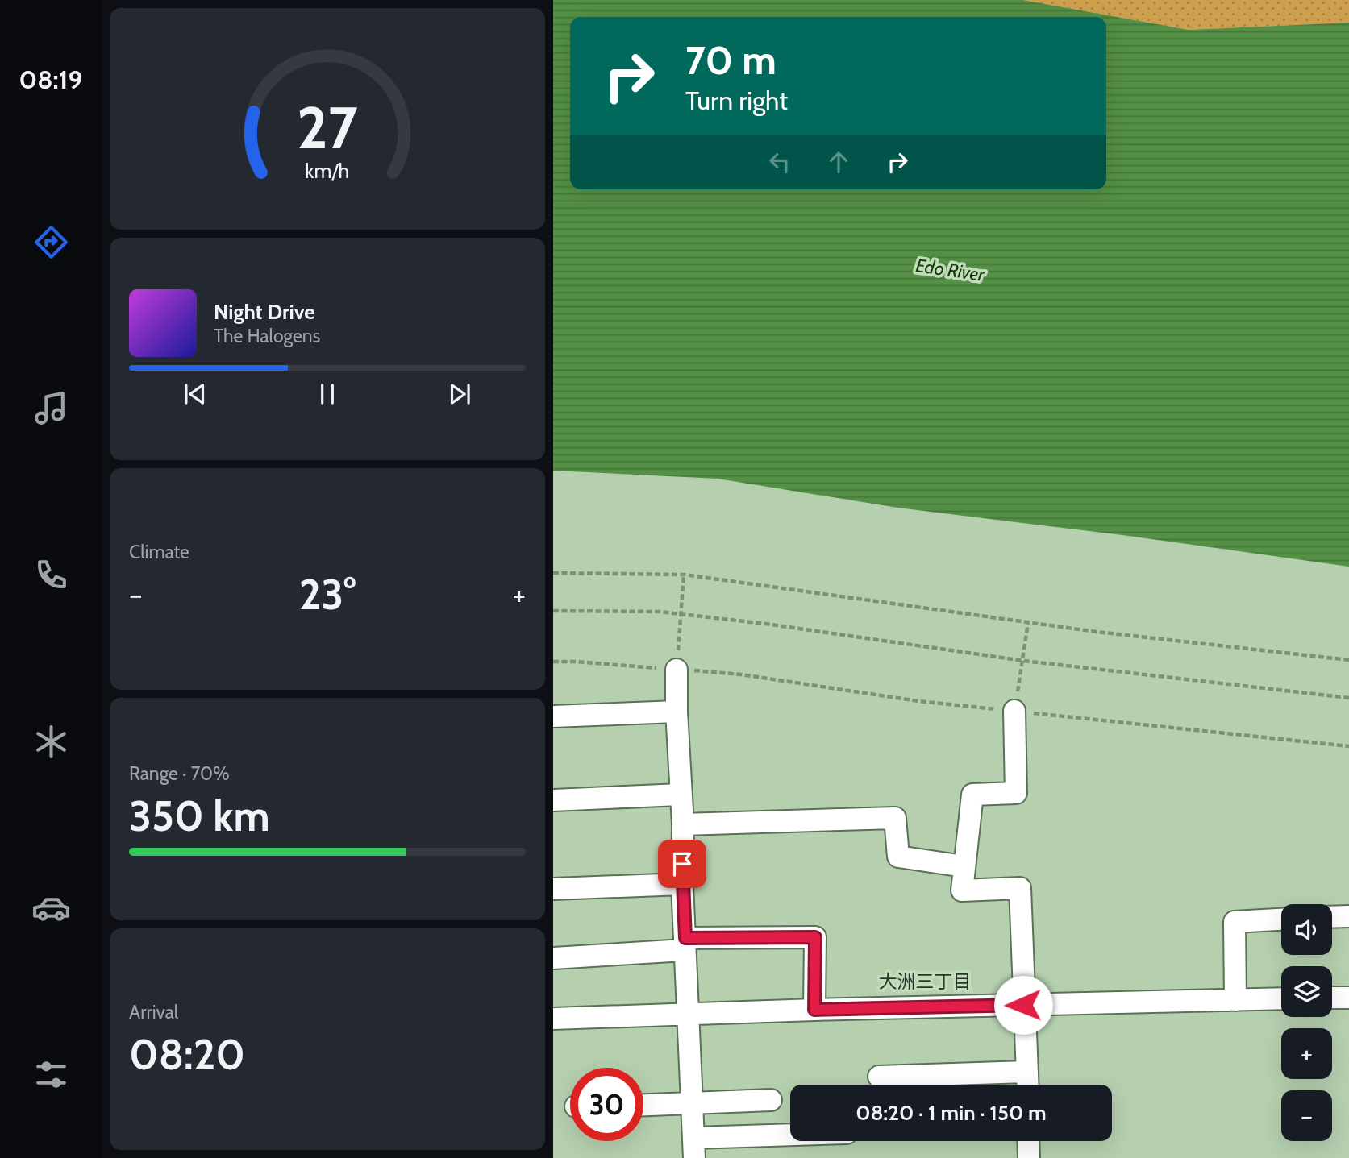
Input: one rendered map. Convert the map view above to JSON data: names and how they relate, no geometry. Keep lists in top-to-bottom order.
{
  "districts": ["大洲三丁目"],
  "water": ["Edo River"],
  "page": {
    "tabs": "08:19",
    "turn": ["70 m", "Turn right"],
    "song": ["Night Drive", "The Halogens"],
    "tile": [
      "Climate",
      ["Range · 70%", "350 km"],
      ["Arrival", "08:20"]
    ],
    "heat": ["−", "23°", "+"],
    "map_buttons": ["+", "−"],
    "limit": "30",
    "trip": "08:20 · 1 min · 150 m",
    "gauge": ["27", "km/h"]
  }
}
